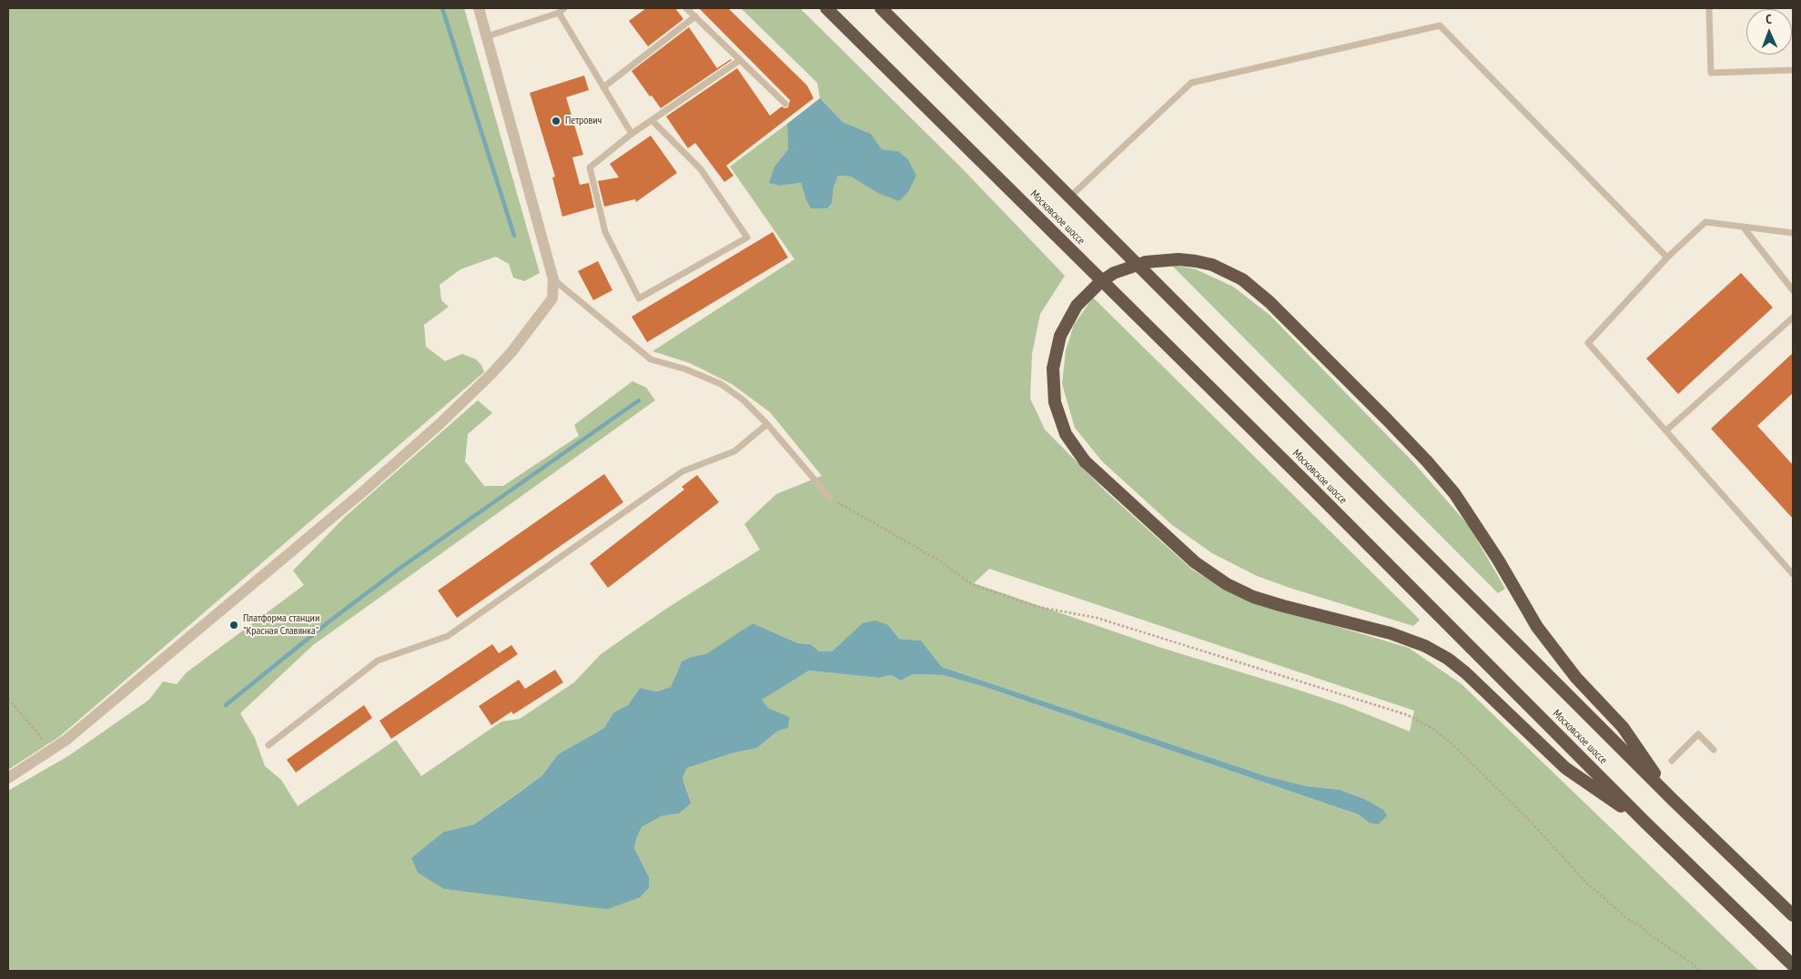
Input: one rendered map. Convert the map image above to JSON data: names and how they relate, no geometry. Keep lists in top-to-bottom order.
{
  "streets": {
    "highway": ["Московское шоссе"]
  },
  "places": ["Петрович", "Платформа станции \"Красная Славянка\""],
  "north": "top"
}
